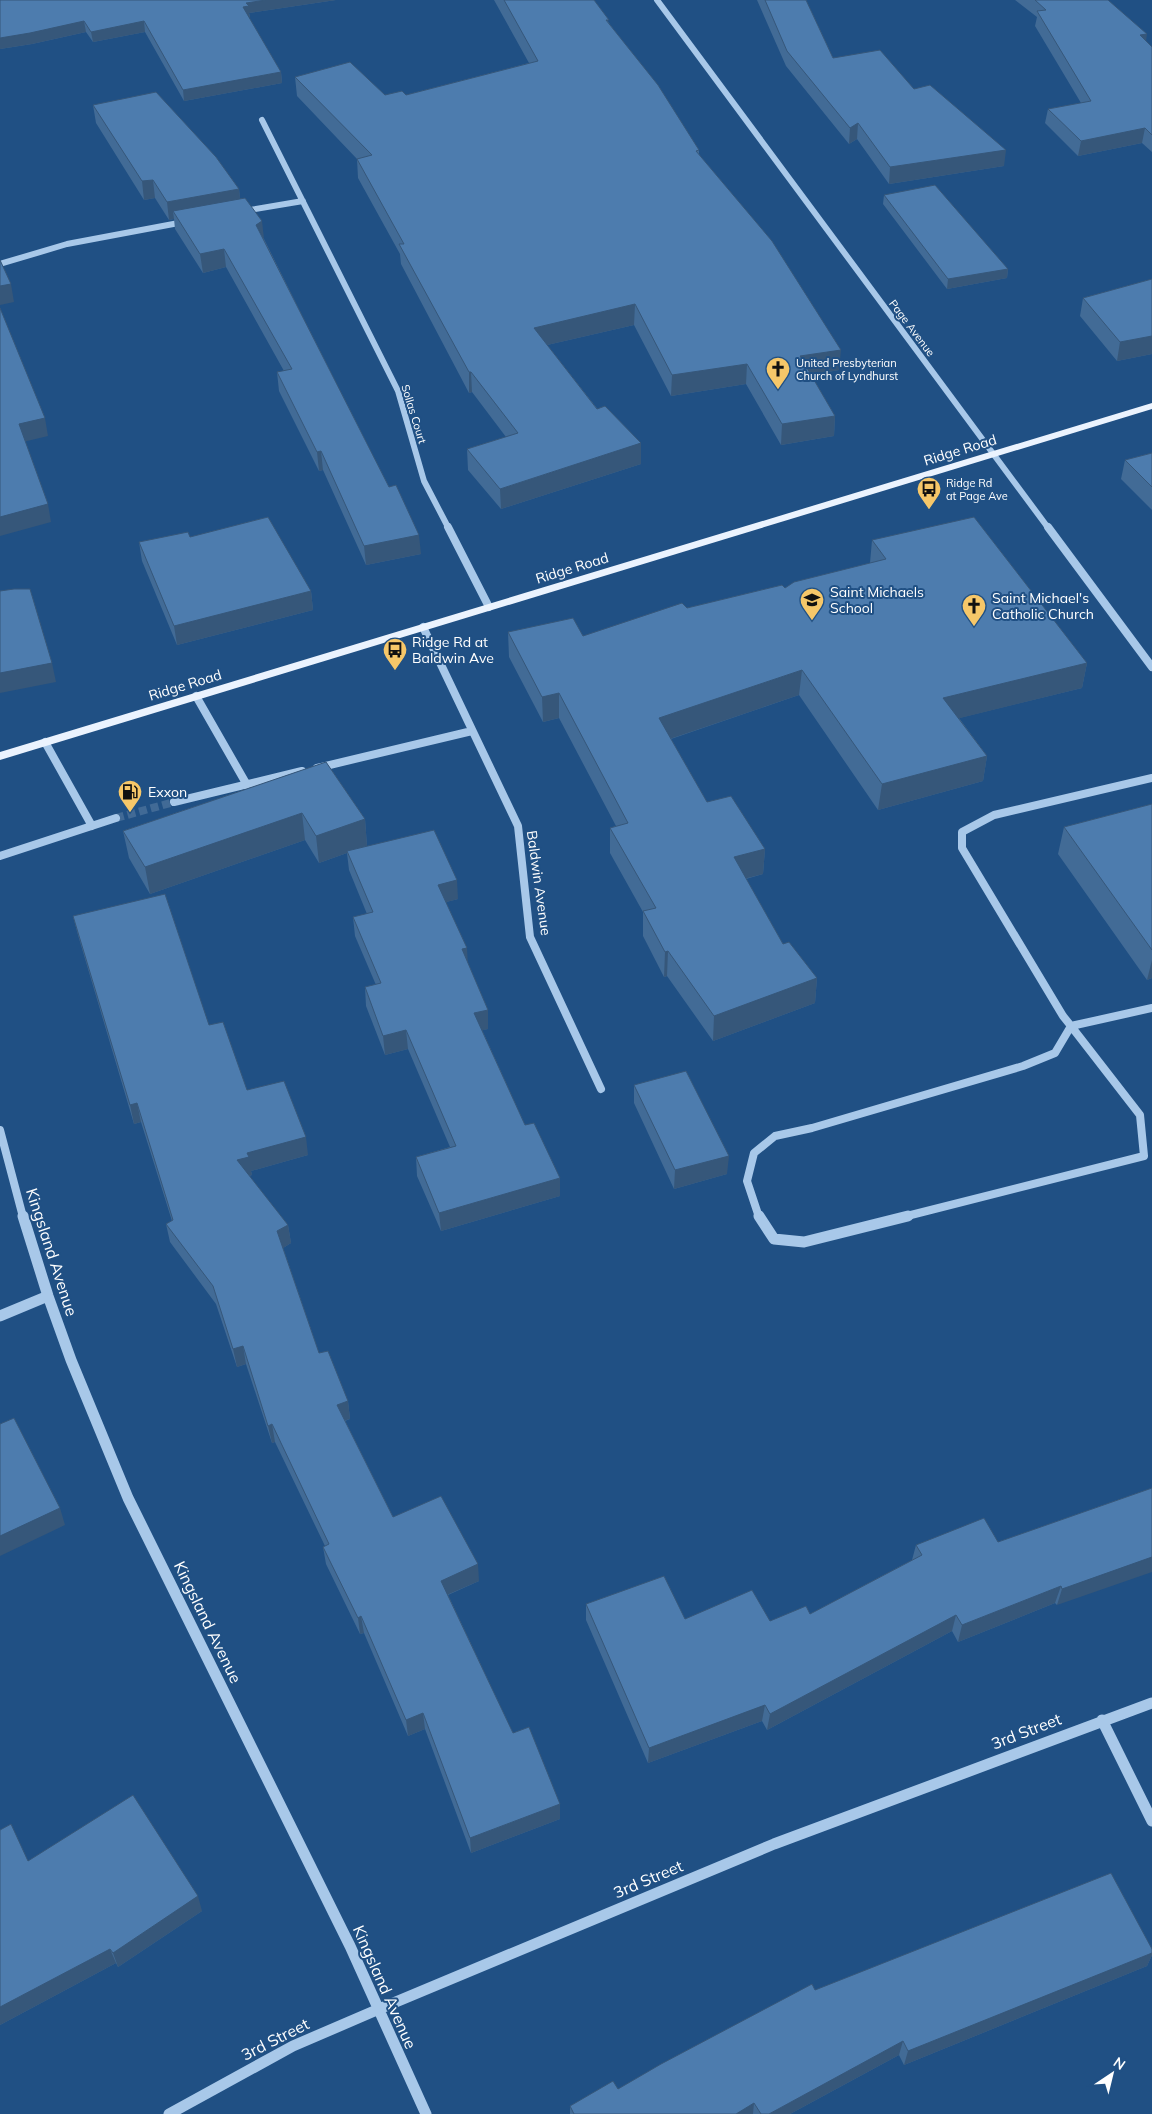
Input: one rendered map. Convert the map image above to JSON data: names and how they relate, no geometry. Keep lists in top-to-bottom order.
{
  "streets": {
    "main road": ["Ridge Road"],
    "street": [
      "Page Avenue",
      "Sollas Court",
      "Baldwin Avenue",
      "Kingsland Avenue",
      "3rd Street"
    ]
  },
  "crossings": [
    ["Page Avenue", "Ridge Road"],
    ["Sollas Court", "Ridge Road"],
    ["Ridge Road", "Baldwin Avenue"],
    ["Kingsland Avenue", "3rd Street"]
  ],
  "places": {
    "church": ["United Presbyterian Church of Lyndhurst", "Saint Michael's Catholic Church"],
    "bus stop": ["Ridge Rd at Page Ave", "Ridge Rd at Baldwin Ave"],
    "school or university": ["Saint Michaels School"],
    "fuel station": ["Exxon"]
  },
  "north": "top right"
}
